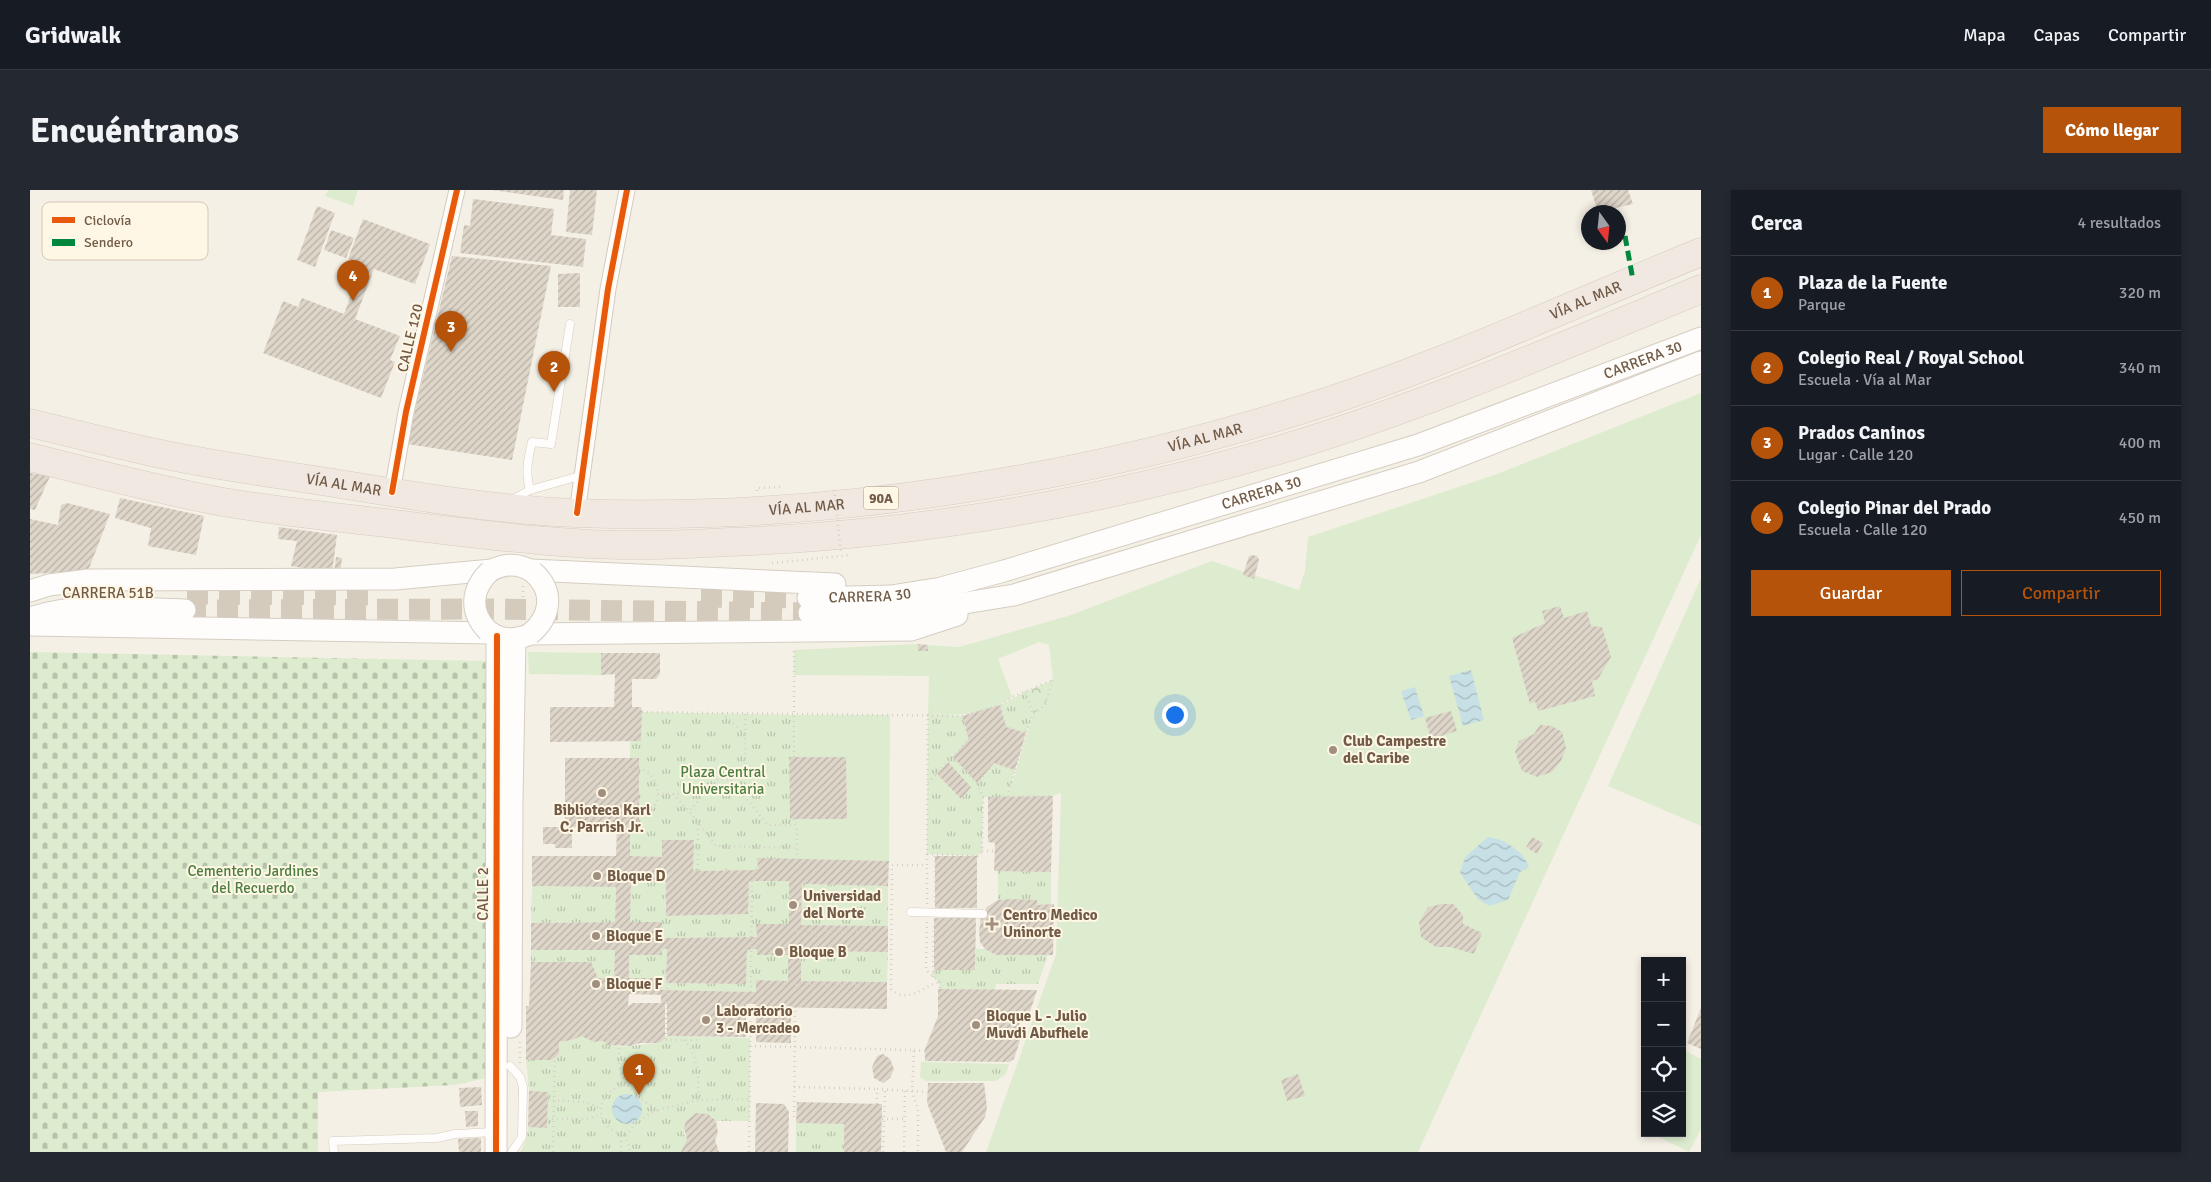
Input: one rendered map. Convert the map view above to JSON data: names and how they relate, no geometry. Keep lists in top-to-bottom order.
{
  "streets": {
    "highway": ["VÍA AL MAR", "90A"],
    "main road": ["CARRERA 30", "CARRERA 51B", "CALLE 2"],
    "street": ["CALLE 120"]
  },
  "crossings": [
    ["VÍA AL MAR", "CALLE 120"]
  ],
  "parks": ["Plaza Central Universitaria", "Cementerio Jardines del Recuerdo"],
  "places": {
    "other": [
      "Club Campestre del Caribe",
      "Biblioteca Karl C. Parrish Jr.",
      "Bloque D",
      "Universidad del Norte",
      "Bloque E",
      "Bloque B",
      "Bloque F",
      "Laboratorio 3 - Mercadeo",
      "Bloque L - Julio Muvdi Abufhele"
    ],
    "health": ["Centro Medico Uninorte"]
  },
  "legend": ["Ciclovía", "Sendero"],
  "north": "bottom",
  "page": {
    "header": "Gridwalk",
    "nav": ["Mapa", "Capas", "Compartir"],
    "buttons": [
      "Cómo llegar",
      ["Guardar", "Compartir"]
    ],
    "title": "Encuéntranos",
    "heading": ["Cerca", "4 resultados"],
    "list": [
      {
        "mark": "1",
        "name": "Plaza de la Fuente",
        "note": "Parque",
        "value": "320 m"
      },
      {
        "mark": "2",
        "name": "Colegio Real / Royal School",
        "note": "Escuela · Vía al Mar",
        "value": "340 m"
      },
      {
        "mark": "3",
        "name": "Prados Caninos",
        "note": "Lugar · Calle 120",
        "value": "400 m"
      },
      {
        "mark": "4",
        "name": "Colegio Pinar del Prado",
        "note": "Escuela · Calle 120",
        "value": "450 m"
      }
    ],
    "pins": [
      "4",
      "3",
      "2",
      "1"
    ],
    "map_buttons": ["+", "−"]
  }
}
